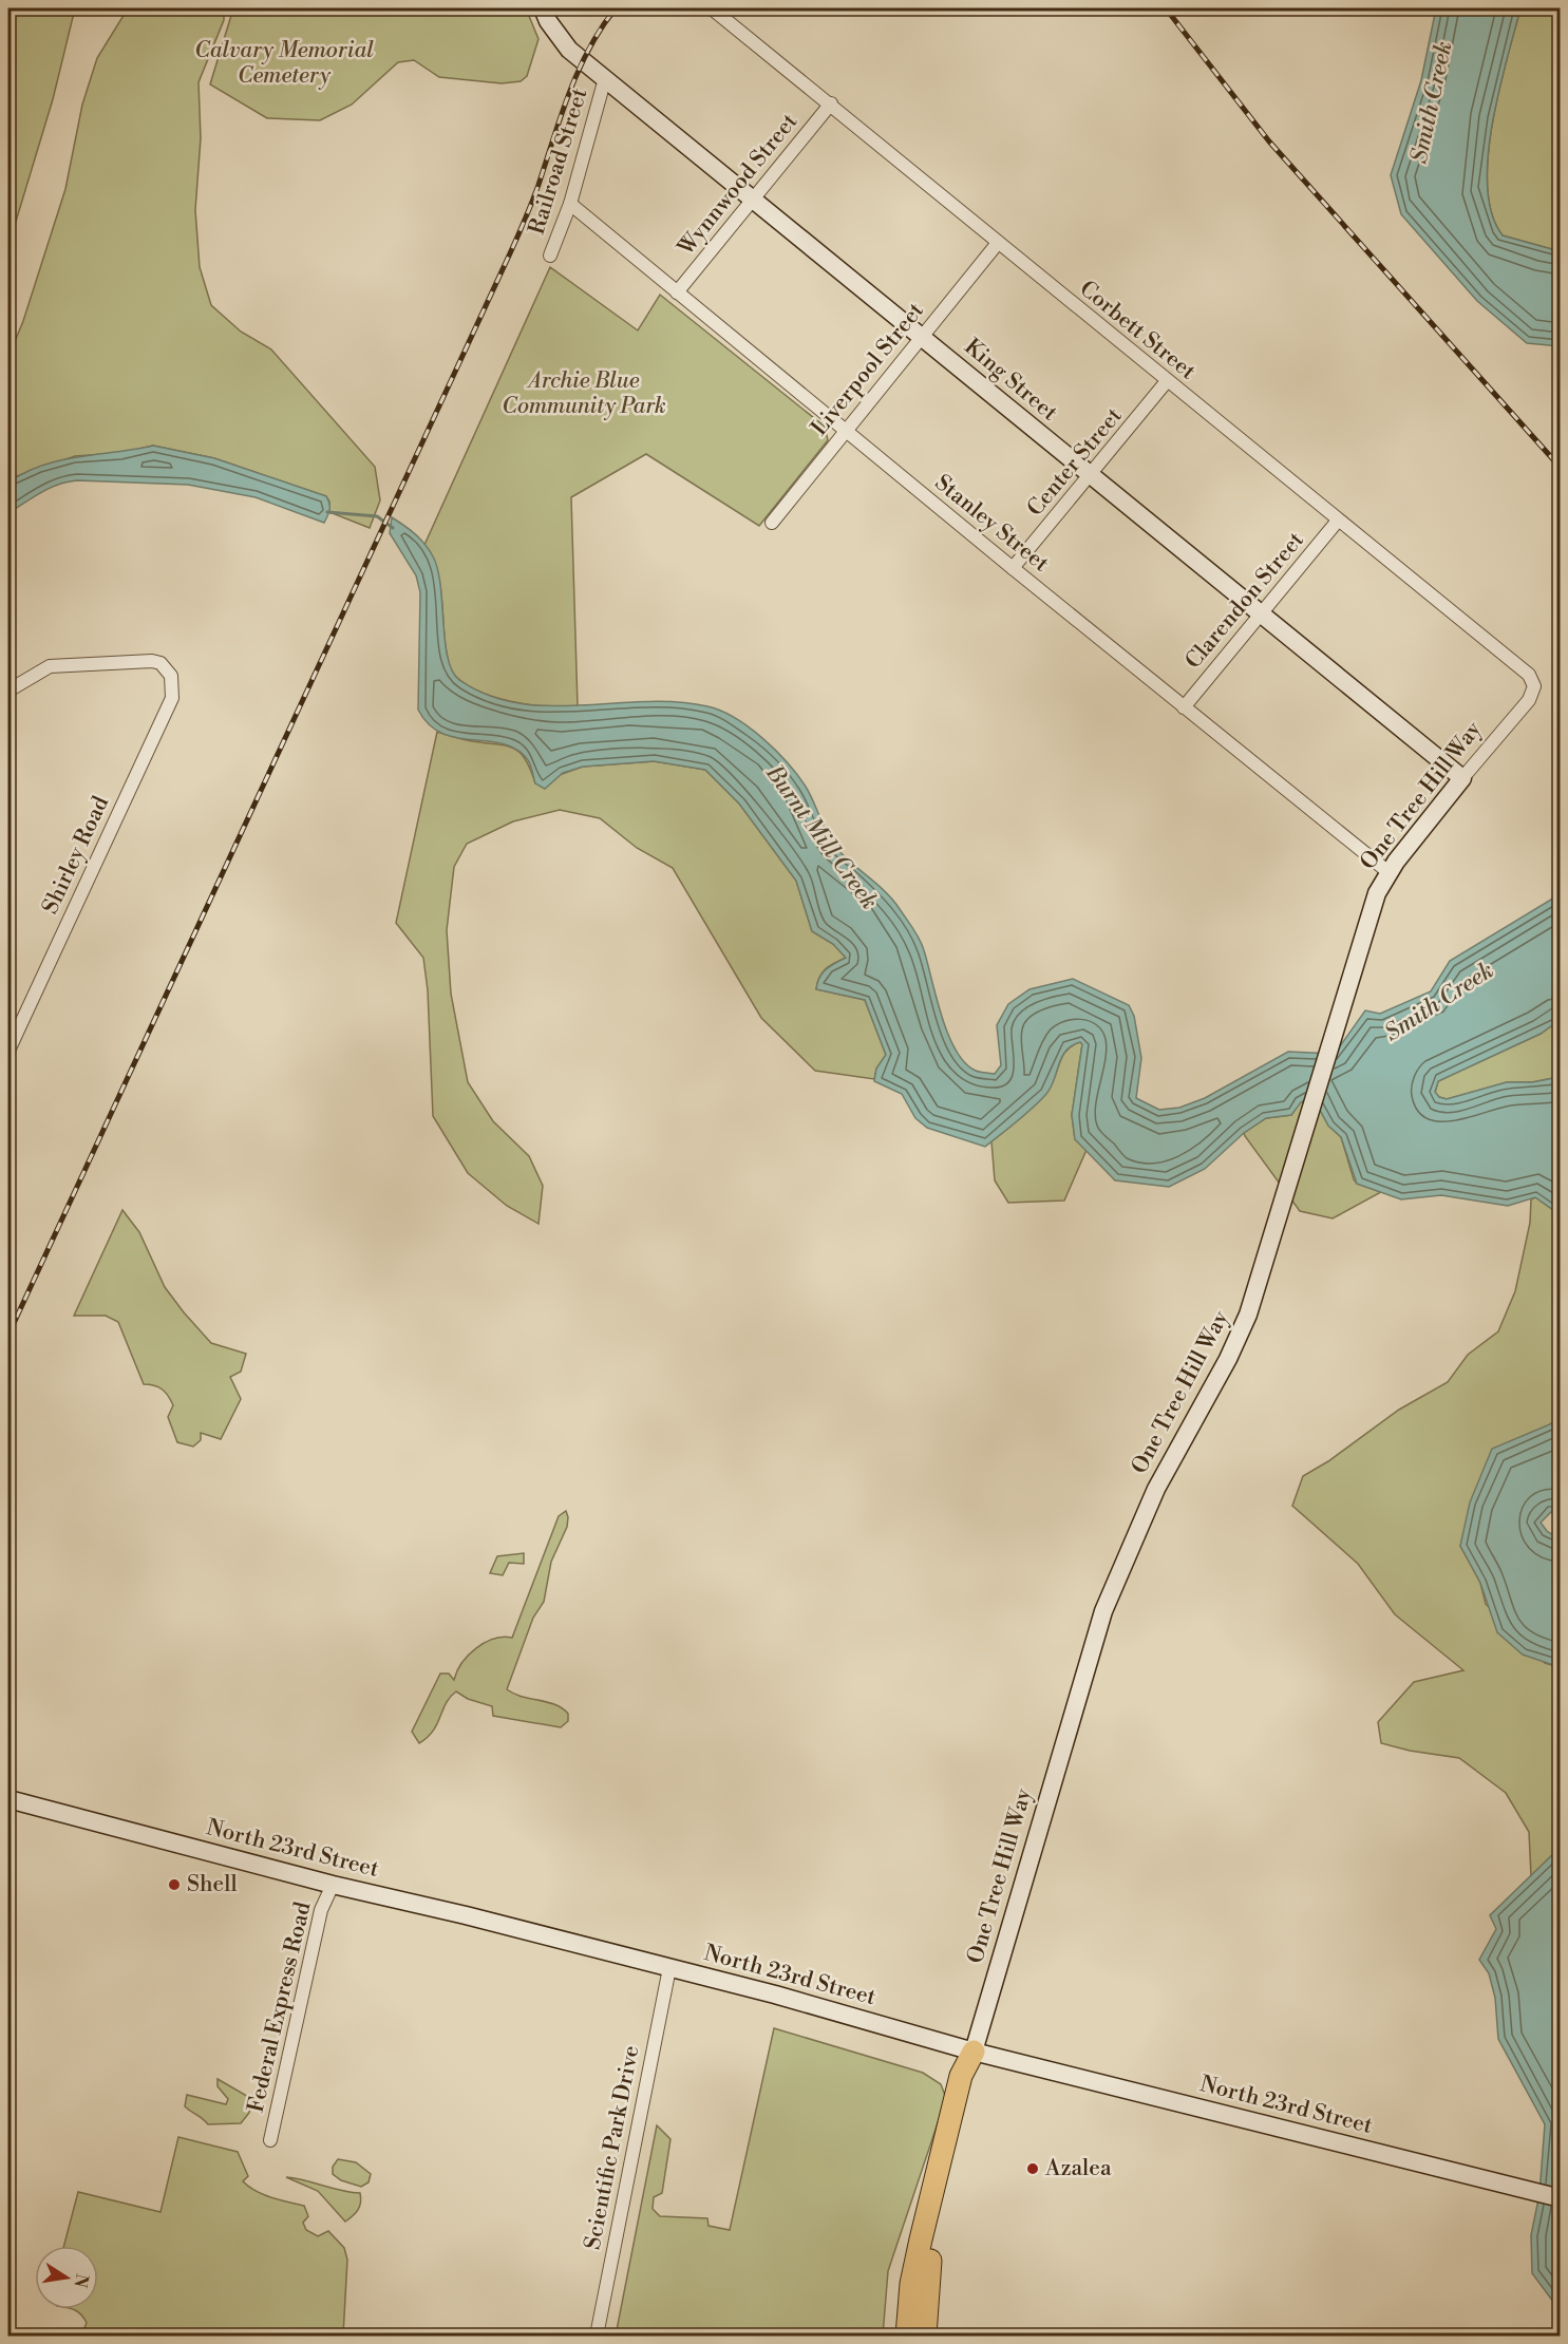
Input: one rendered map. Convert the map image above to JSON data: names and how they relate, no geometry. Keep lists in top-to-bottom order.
{
  "streets": {
    "street": [
      "Railroad Street",
      "Wynnwood Street",
      "Corbett Street",
      "Liverpool Street",
      "King Street",
      "Center Street",
      "Stanley Street",
      "Clarendon Street",
      "One Tree Hill Way",
      "Shirley Road",
      "North 23rd Street",
      "Federal Express Road",
      "Scientific Park Drive"
    ]
  },
  "crossings": [
    ["Railroad Street", "King Street"],
    ["Railroad Street", "Stanley Street"],
    ["Wynnwood Street", "Corbett Street"],
    ["Wynnwood Street", "King Street"],
    ["Wynnwood Street", "Stanley Street"],
    ["Corbett Street", "Liverpool Street"],
    ["Corbett Street", "Center Street"],
    ["Corbett Street", "Clarendon Street"],
    ["Corbett Street", "One Tree Hill Way"],
    ["Liverpool Street", "King Street"],
    ["Liverpool Street", "Stanley Street"],
    ["King Street", "Center Street"],
    ["King Street", "Clarendon Street"],
    ["King Street", "One Tree Hill Way"],
    ["Center Street", "Stanley Street"],
    ["Stanley Street", "Clarendon Street"],
    ["Stanley Street", "One Tree Hill Way"],
    ["One Tree Hill Way", "North 23rd Street"],
    ["North 23rd Street", "Federal Express Road"],
    ["North 23rd Street", "Scientific Park Drive"]
  ],
  "water": ["Smith Creek", "Burnt Mill Creek"],
  "parks": ["Calvary Memorial Cemetery", "Archie Blue Community Park"],
  "places": ["Shell", "Azalea"],
  "north": "right"
}
